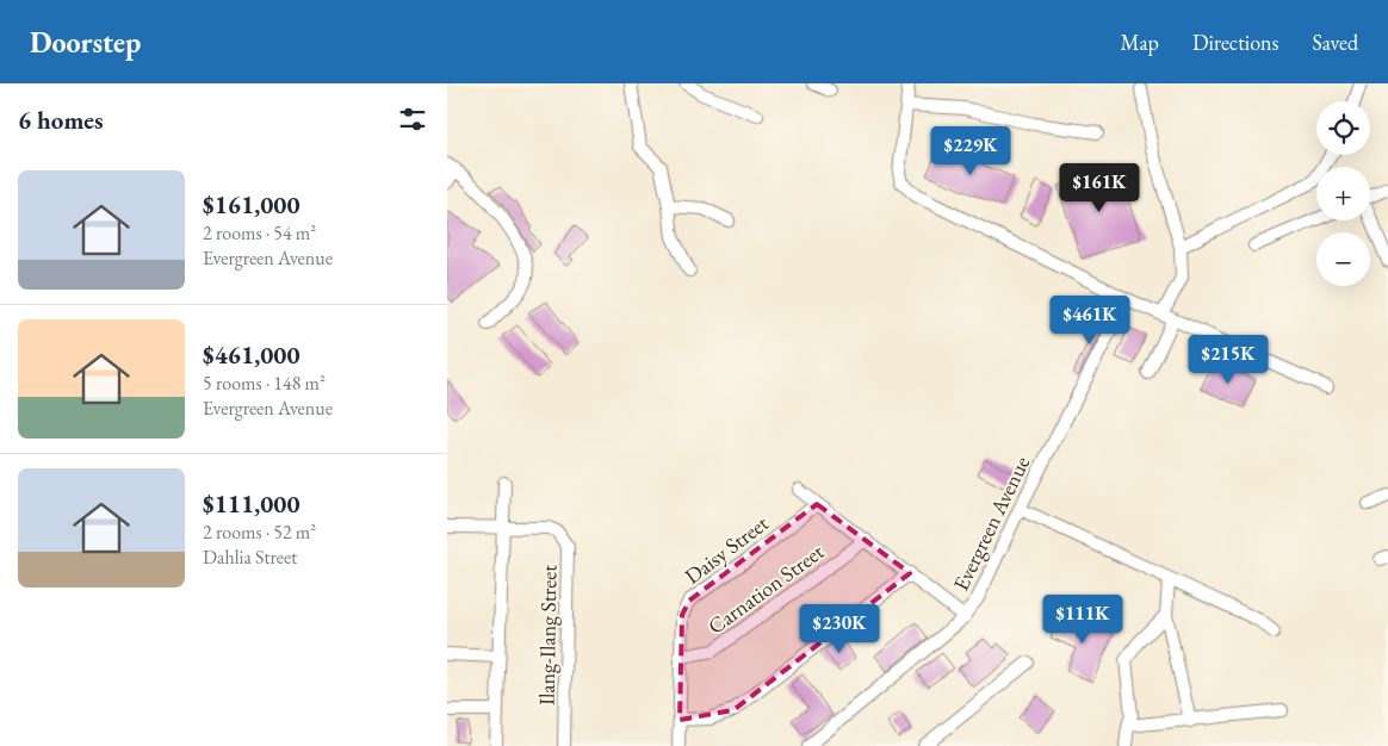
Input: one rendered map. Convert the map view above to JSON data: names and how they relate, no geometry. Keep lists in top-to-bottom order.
{
  "streets": {
    "street": [
      "Evergreen Avenue",
      "Daisy Street",
      "Carnation Street",
      "Ilang-Ilang Street"
    ]
  },
  "crossings": [
    ["Daisy Street", "Carnation Street"]
  ],
  "page": {
    "header": "Doorstep",
    "nav": ["Map", "Directions", "Saved"],
    "heading": "6 homes",
    "map_buttons": ["+", "−"],
    "price": [
      "$229K",
      "$161K",
      "$461K",
      "$215K",
      "$111K",
      "$230K"
    ],
    "list": [
      {
        "name": "$161,000",
        "note": "2 rooms · 54 m² · Evergreen Avenue"
      },
      {
        "name": "$461,000",
        "note": "5 rooms · 148 m² · Evergreen Avenue"
      },
      {
        "name": "$111,000",
        "note": "2 rooms · 52 m² · Dahlia Street"
      }
    ]
  }
}
